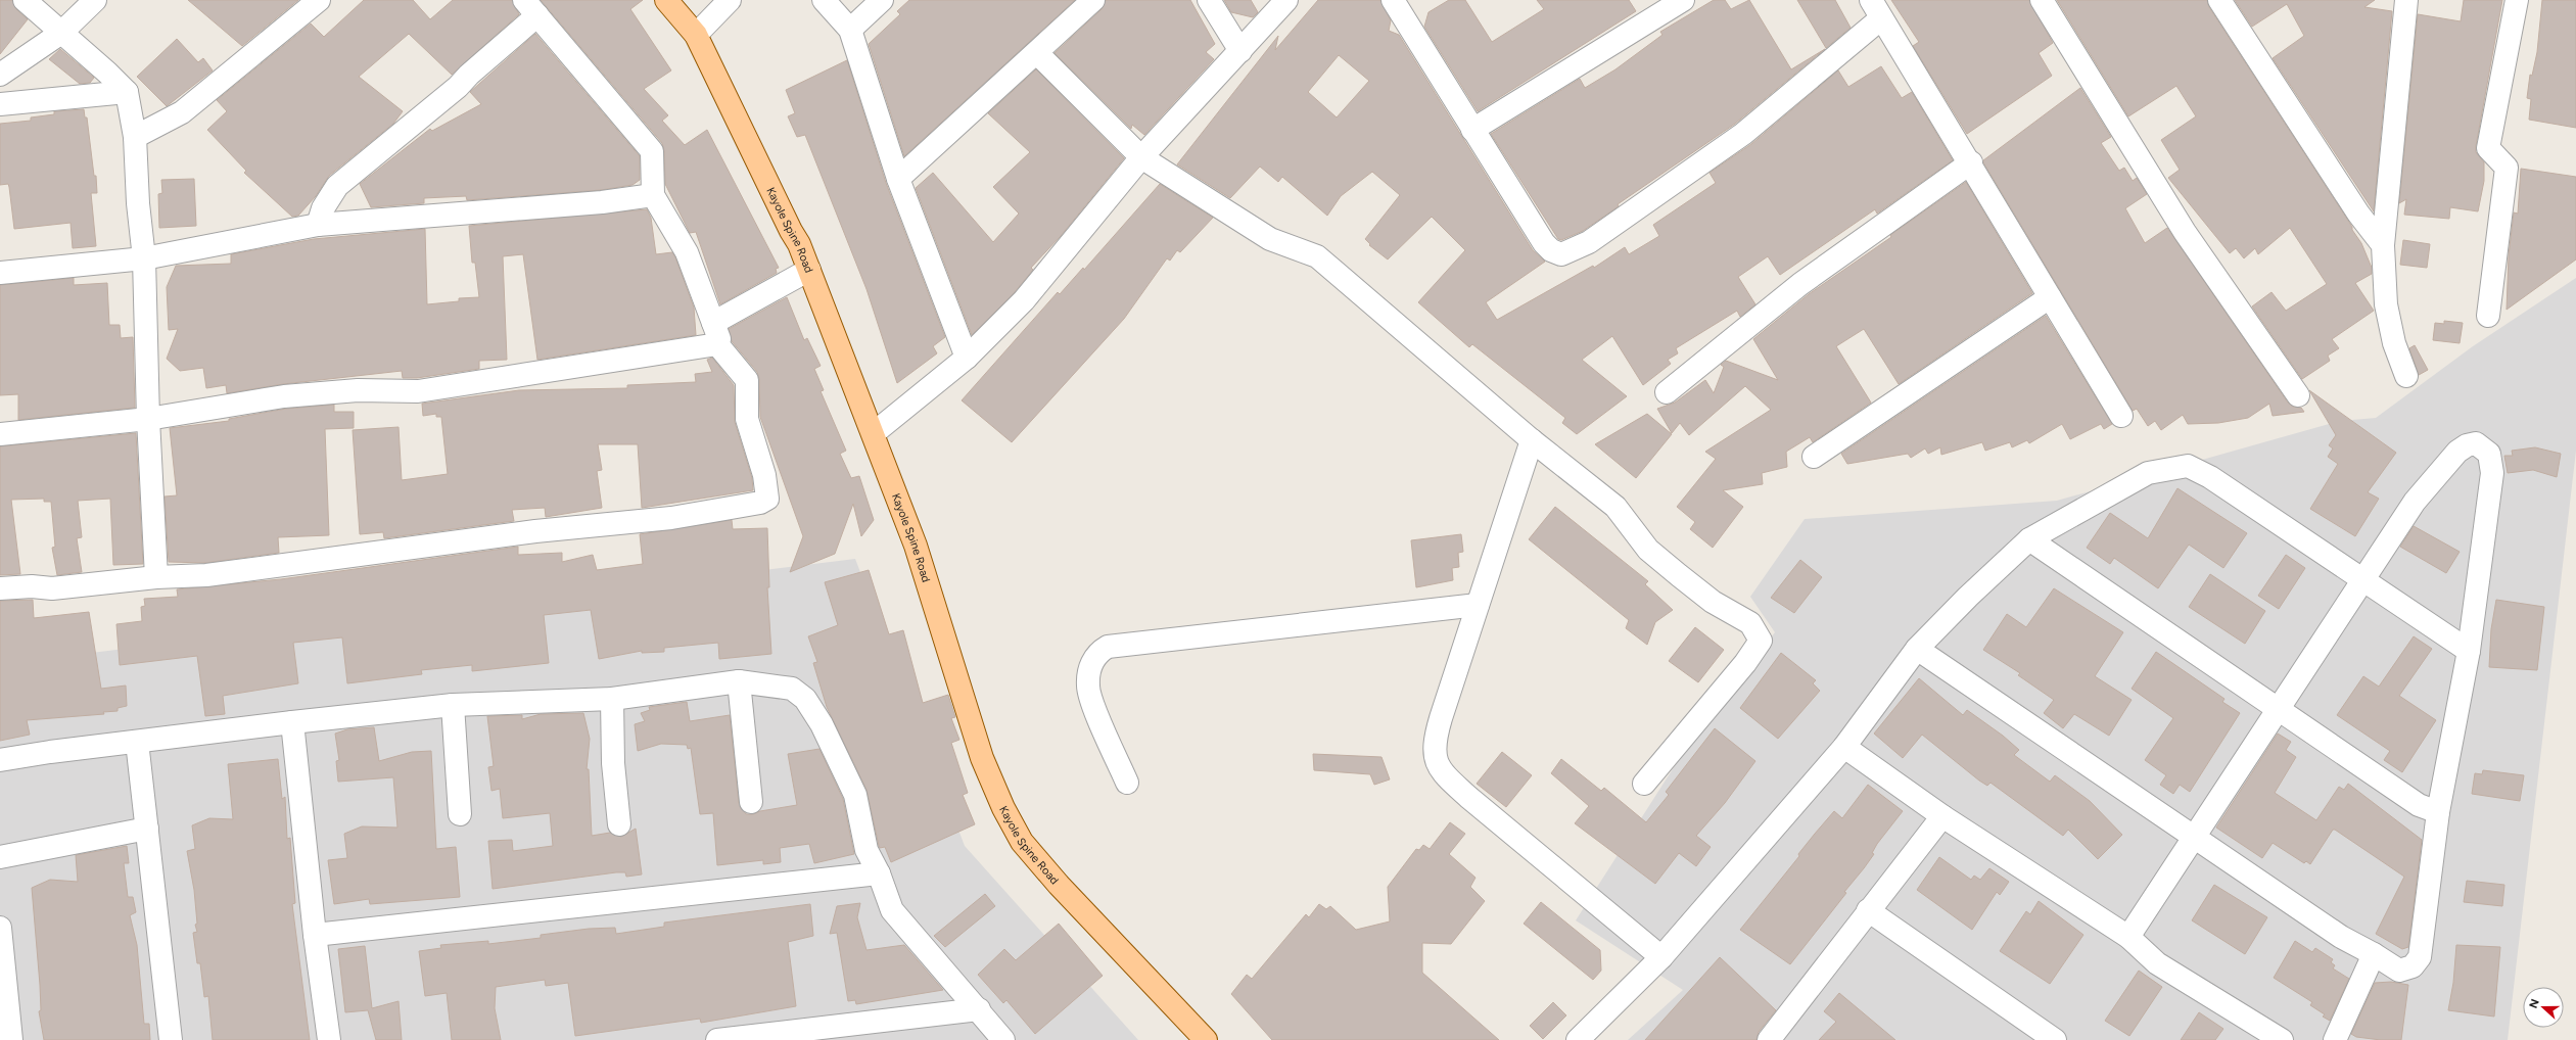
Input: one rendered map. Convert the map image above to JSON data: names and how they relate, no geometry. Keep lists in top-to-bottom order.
{
  "streets": {
    "main road": ["Kayole Spine Road"]
  },
  "north": "left"
}
